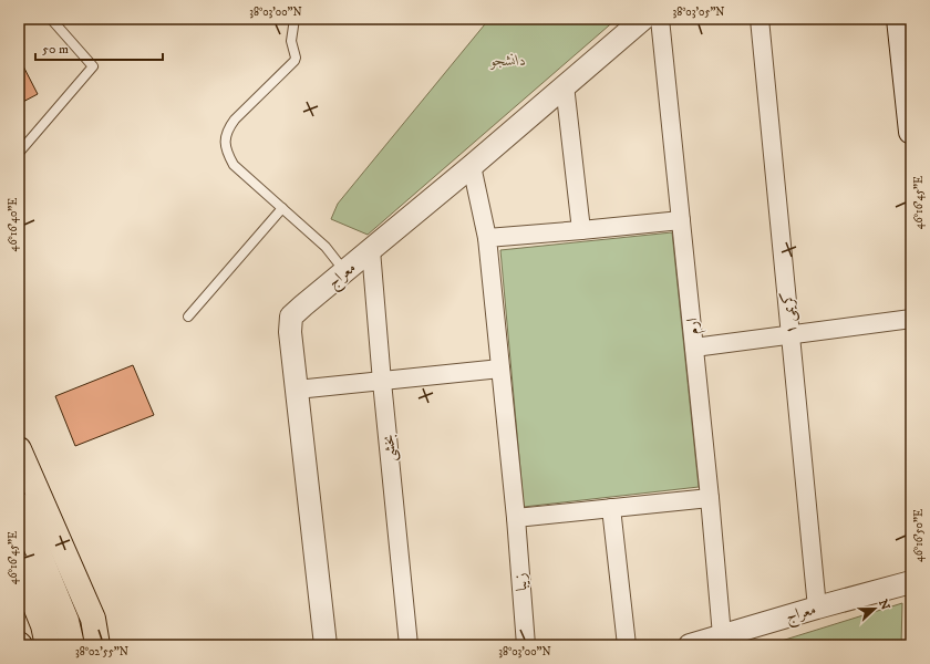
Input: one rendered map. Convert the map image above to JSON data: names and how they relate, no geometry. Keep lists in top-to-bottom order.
{
  "streets": {
    "street": [
      "معراج",
      "کریمی ۱",
      "ارم",
      "بخشی",
      "زیبا"
    ]
  },
  "crossings": [
    ["معراج", "کریمی ۱"],
    ["معراج", "ارم"],
    ["معراج", "بخشی"],
    ["معراج", "زیبا"]
  ],
  "parks": ["دانشجو"],
  "scale_bar": "50 m",
  "north": "right",
  "coordinates": [
    "38°03'00\"N",
    "38°03'05\"N",
    "46°16'45\"E",
    "46°16'40\"E",
    "46°16'50\"E",
    "38°02'55\"N"
  ]
}
